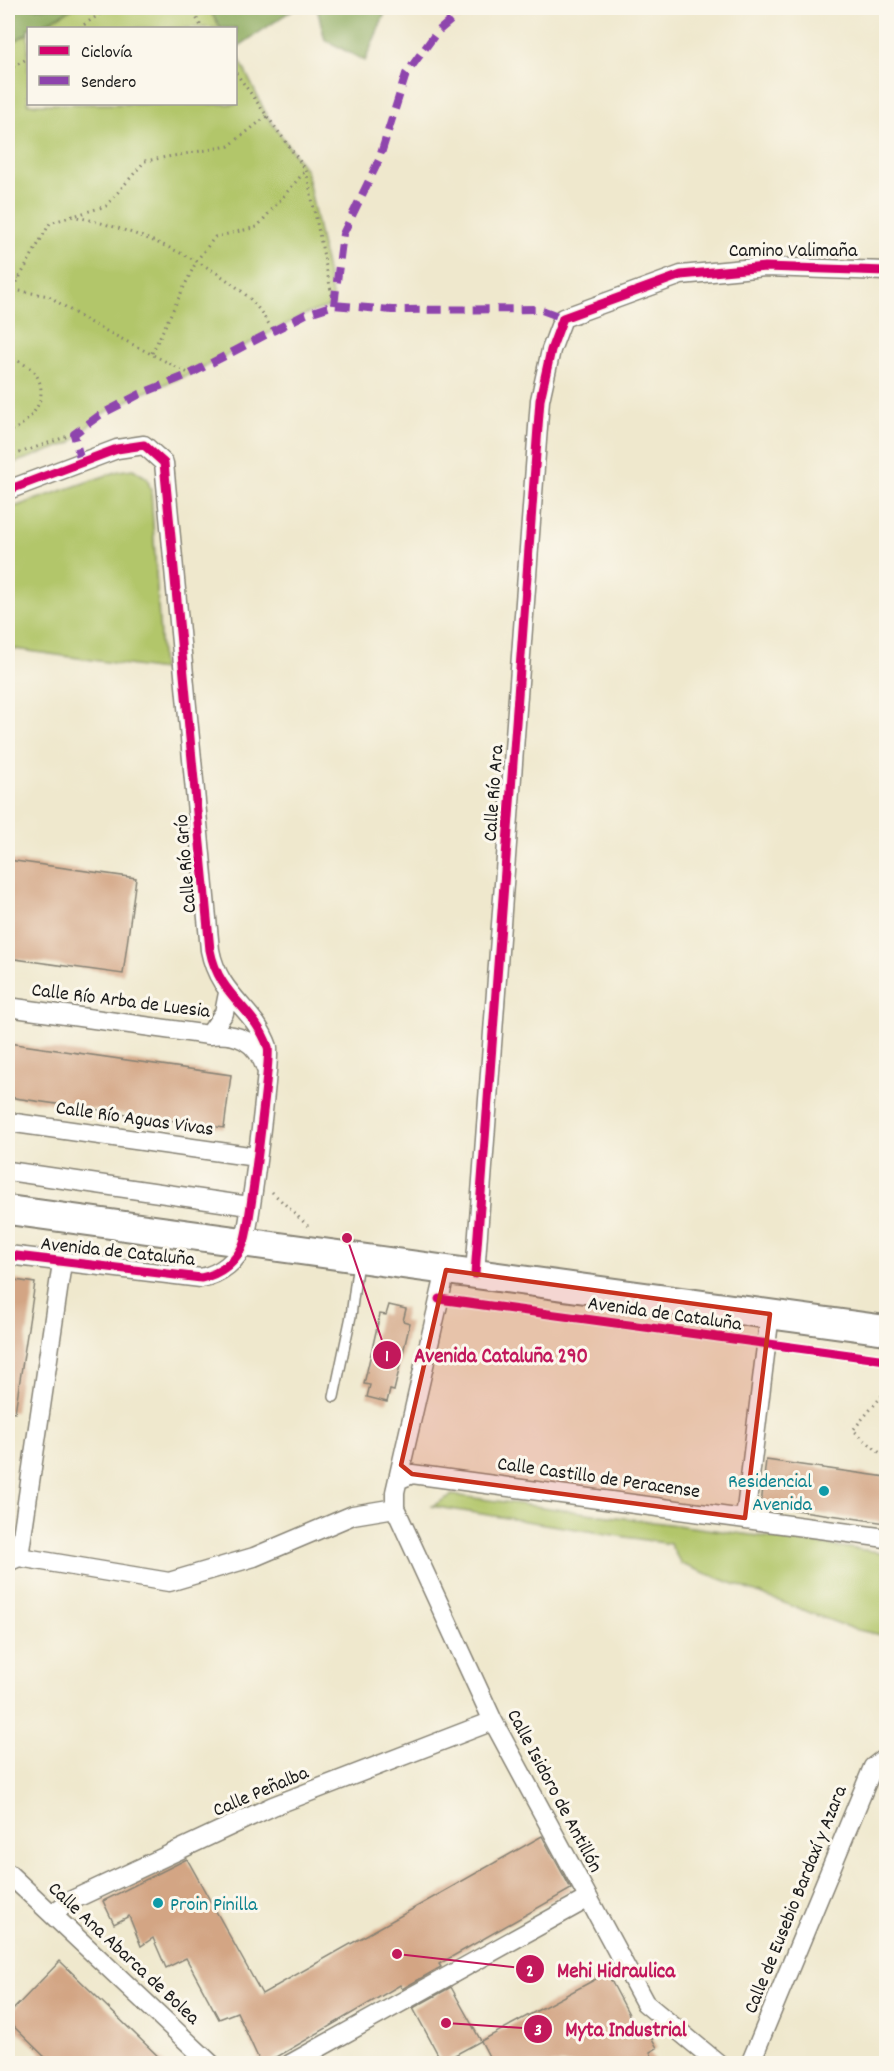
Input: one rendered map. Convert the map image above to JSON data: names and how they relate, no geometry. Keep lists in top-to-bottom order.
{
  "streets": {
    "main road": ["Avenida de Cataluña"],
    "street": [
      "Camino Valimaña",
      "Calle Río Ara",
      "Calle Río Grío",
      "Calle Río Arba de Luesia",
      "Calle Río Aguas Vivas",
      "Calle Castillo de Peracense",
      "Calle Peñalba",
      "Calle Isidoro de Antillón",
      "Calle de Eusebio Bardaxí y Azara",
      "Calle Ana Abarca de Bolea"
    ]
  },
  "crossings": [
    ["Camino Valimaña", "Calle Río Ara"],
    ["Calle Río Ara", "Avenida de Cataluña"],
    ["Calle Río Grío", "Calle Río Arba de Luesia"],
    ["Calle Río Grío", "Calle Río Aguas Vivas"],
    ["Calle Río Grío", "Avenida de Cataluña"],
    ["Calle Peñalba", "Calle Isidoro de Antillón"],
    ["Calle Peñalba", "Calle Ana Abarca de Bolea"]
  ],
  "places": [
    "Avenida Cataluña 290",
    "Residencial Avenida",
    "Proin Pinilla",
    "Mehi Hidraulica",
    "Myta Industrial"
  ],
  "legend": ["Ciclovía", "Sendero"]
}
